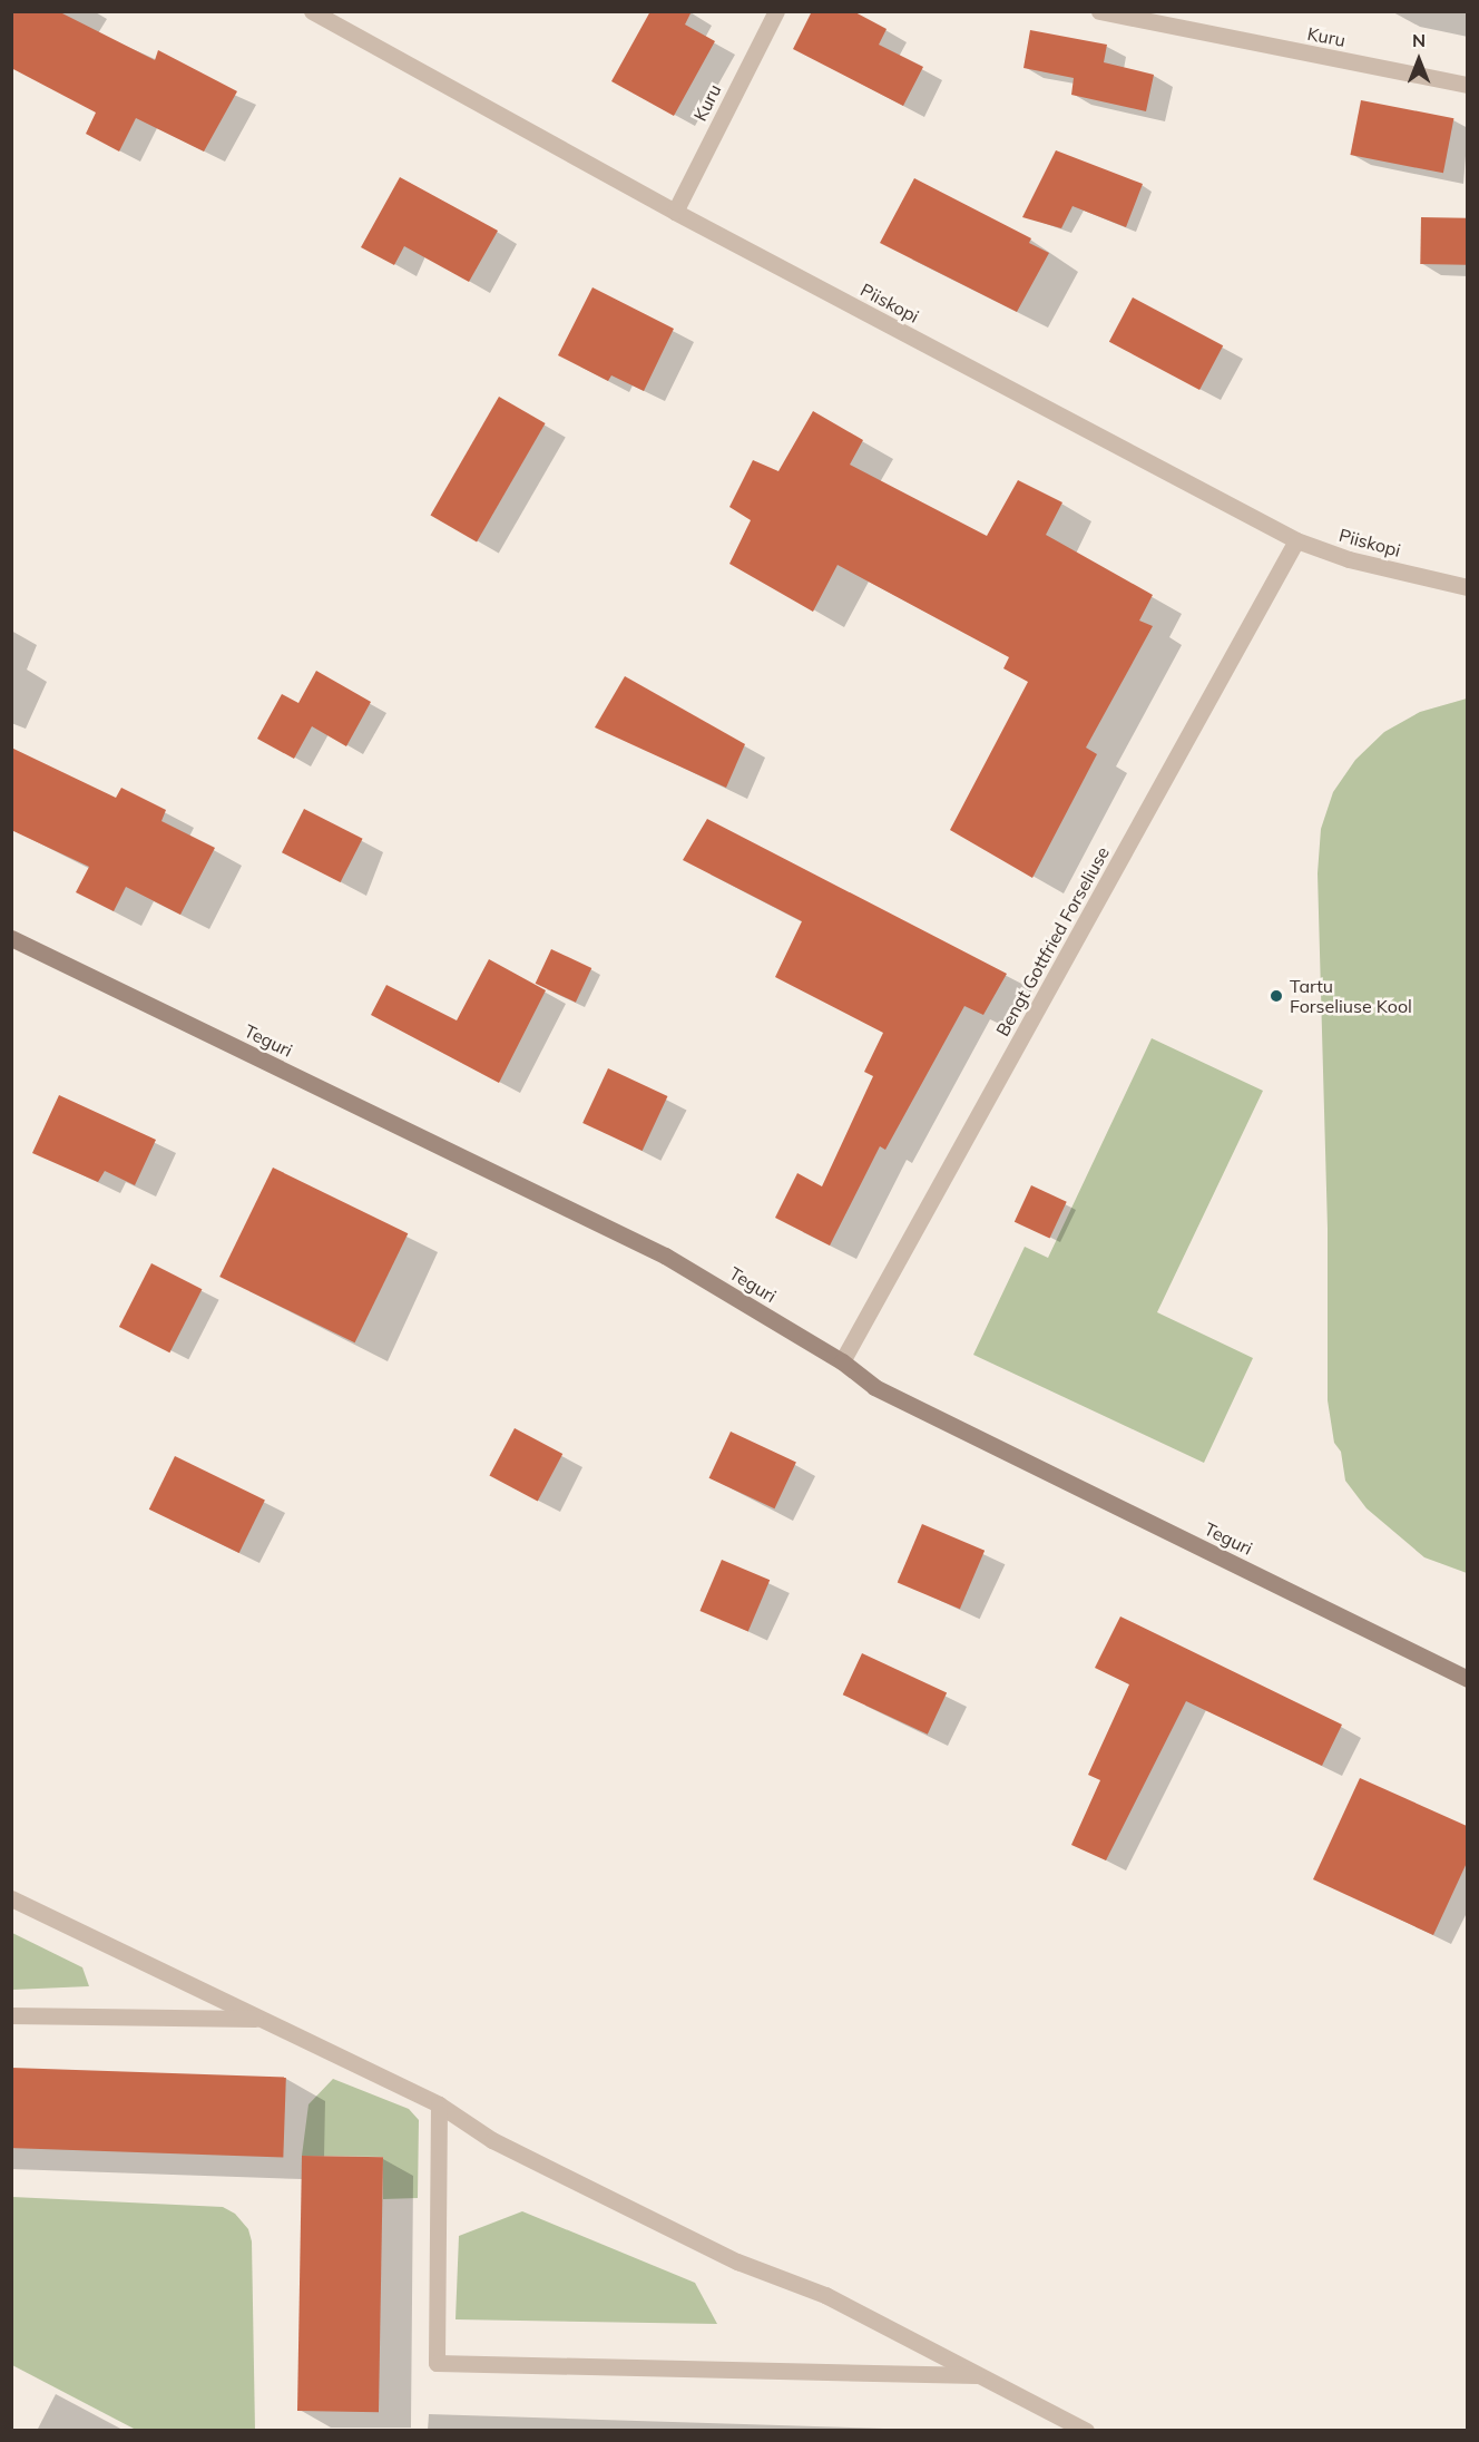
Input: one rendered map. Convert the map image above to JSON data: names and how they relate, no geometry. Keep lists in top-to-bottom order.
{
  "streets": {
    "street": [
      "Kuru",
      "Piiskopi",
      "Bengt Gottfried Forseliuse",
      "Teguri"
    ]
  },
  "crossings": [
    ["Kuru", "Piiskopi"],
    ["Piiskopi", "Bengt Gottfried Forseliuse"],
    ["Bengt Gottfried Forseliuse", "Teguri"]
  ],
  "places": ["Tartu Forseliuse Kool"],
  "north": "top"
}
